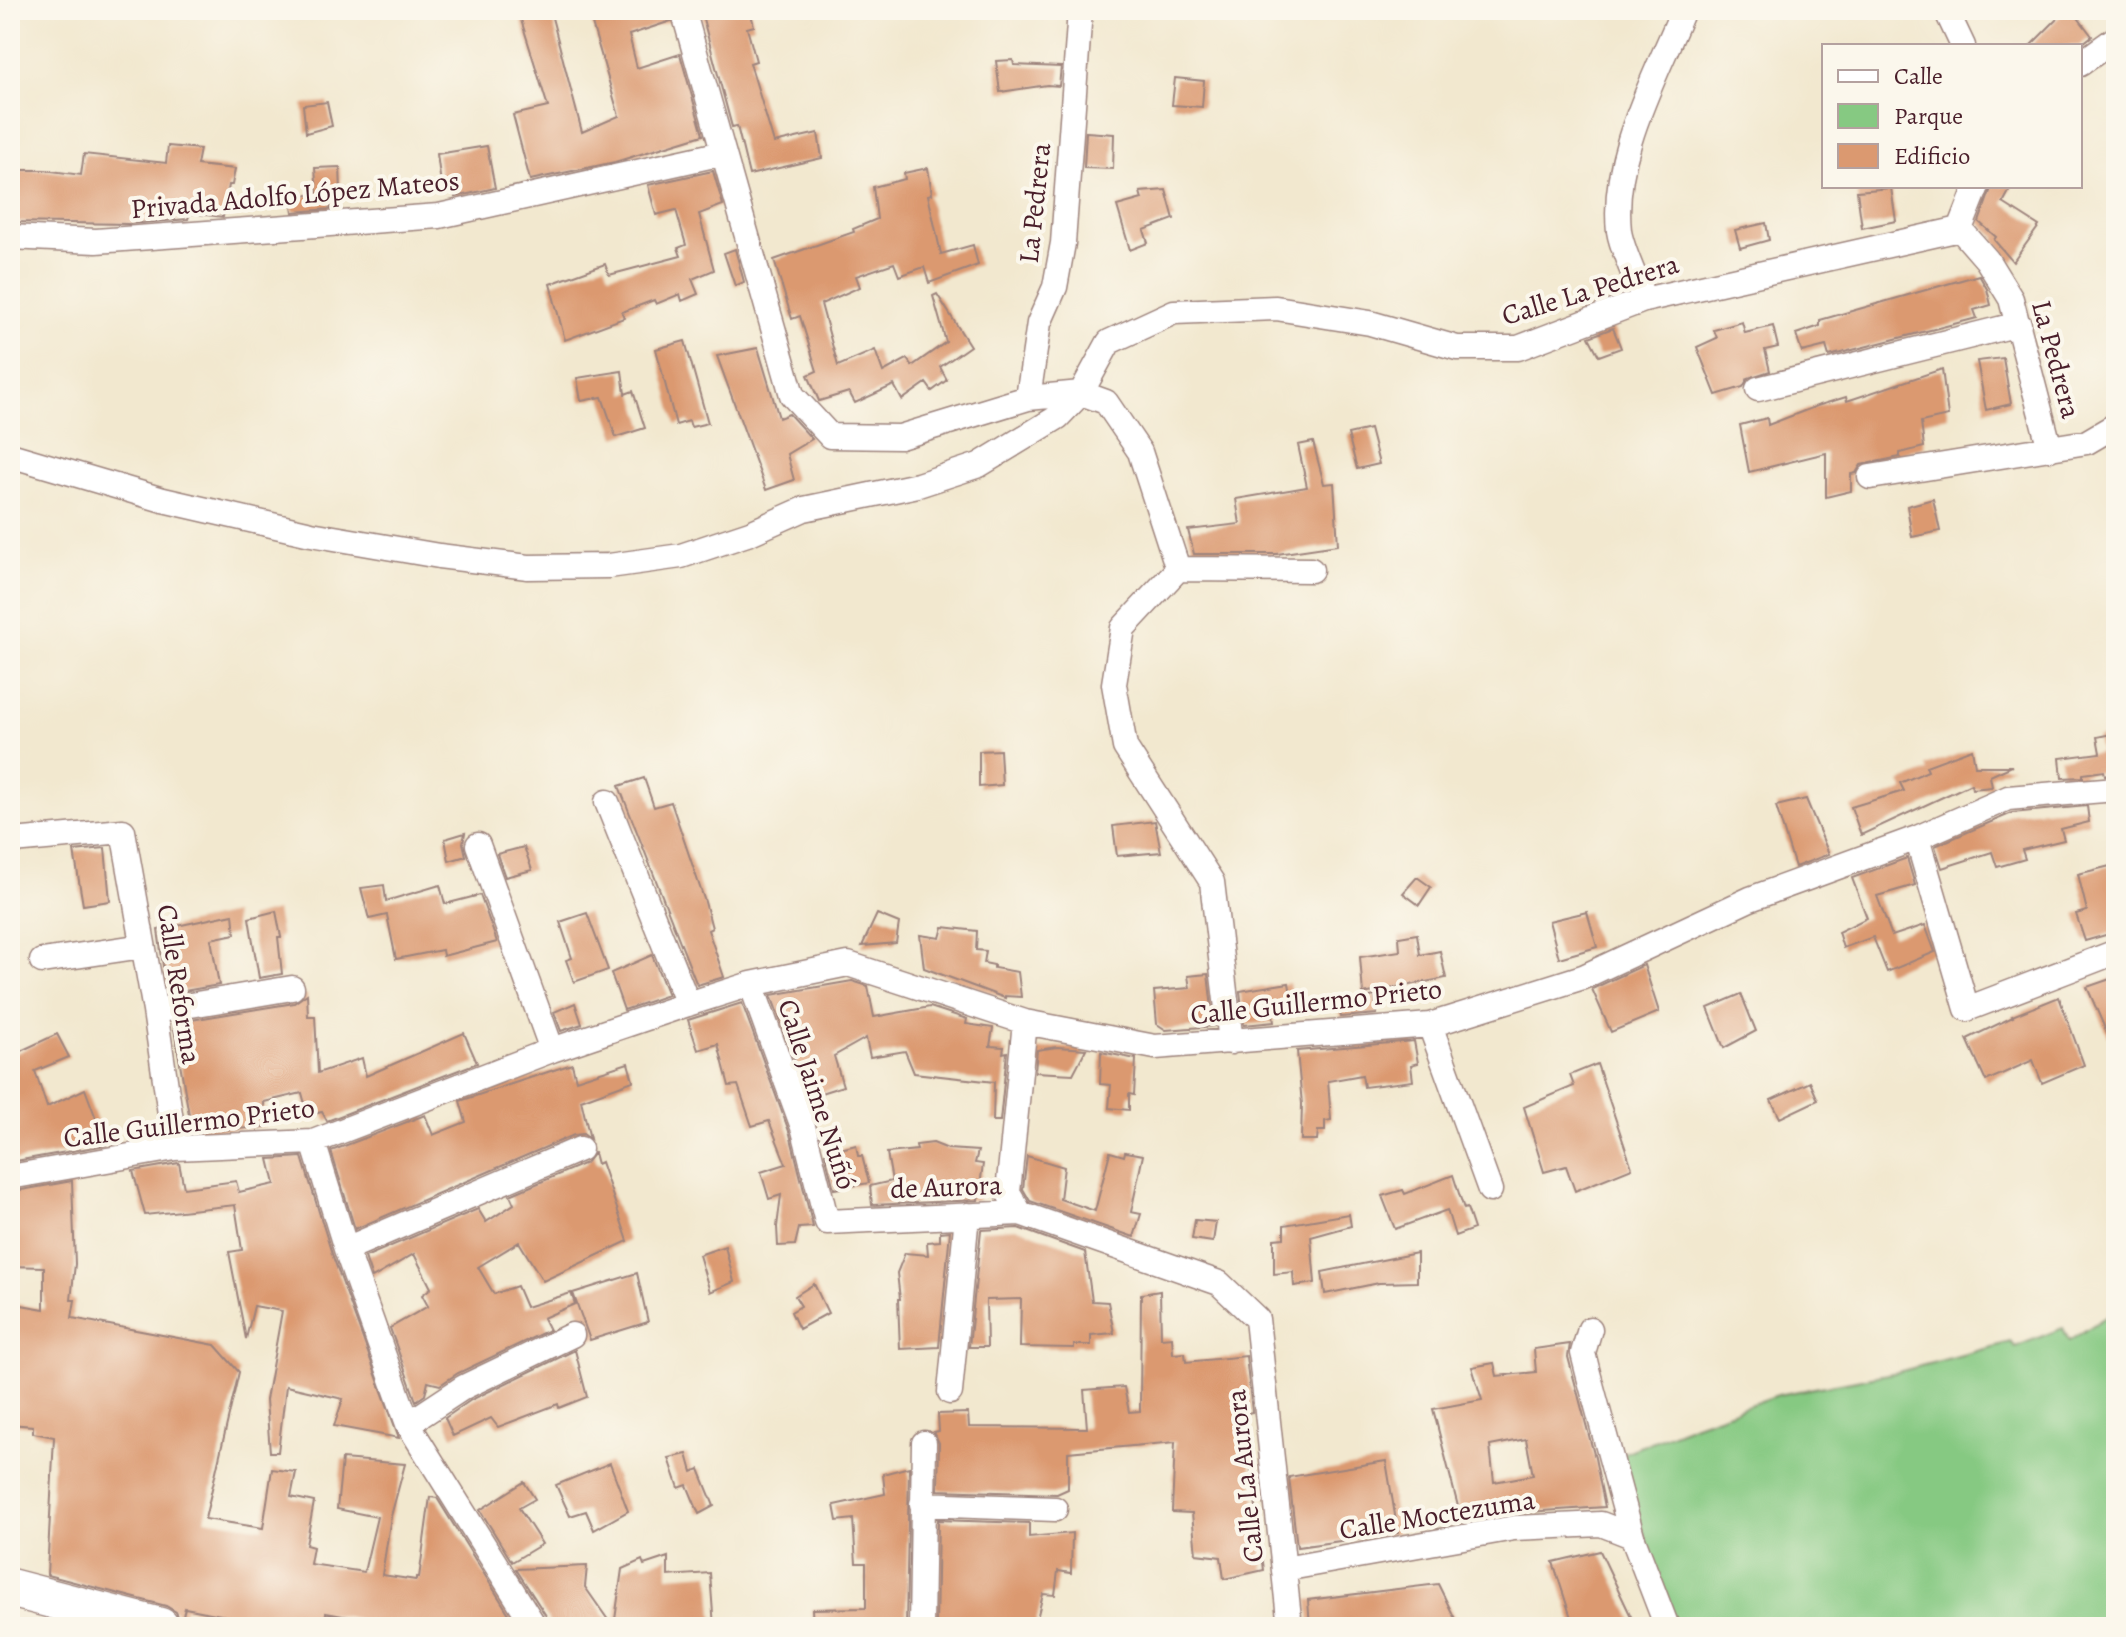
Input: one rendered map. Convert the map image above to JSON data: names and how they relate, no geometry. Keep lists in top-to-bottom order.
{
  "streets": {
    "street": [
      "Privada Adolfo López Mateos",
      "La Pedrera",
      "Calle La Pedrera",
      "Calle Reforma",
      "Calle Guillermo Prieto",
      "Calle Jaime Nuñó",
      "de Aurora",
      "Calle La Aurora",
      "Calle Moctezuma"
    ]
  },
  "crossings": [
    ["La Pedrera", "Calle La Pedrera"],
    ["Calle Reforma", "Calle Guillermo Prieto"],
    ["Calle Guillermo Prieto", "Calle Jaime Nuñó"],
    ["Calle Jaime Nuñó", "de Aurora"],
    ["de Aurora", "Calle La Aurora"],
    ["Calle La Aurora", "Calle Moctezuma"]
  ],
  "legend": ["Calle", "Parque", "Edificio"]
}
